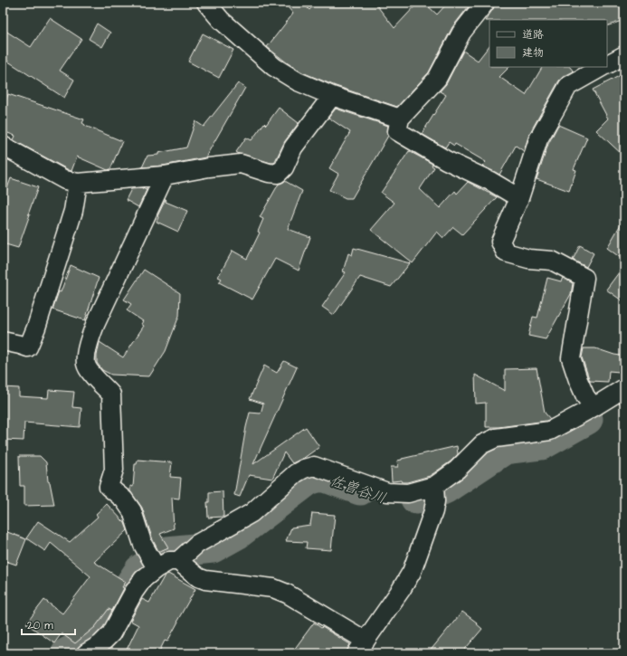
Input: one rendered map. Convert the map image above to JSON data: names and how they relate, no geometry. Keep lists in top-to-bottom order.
{
  "water": ["佐曽谷川"],
  "legend": ["道路", "建物"],
  "scale_bar": "20 m"
}
